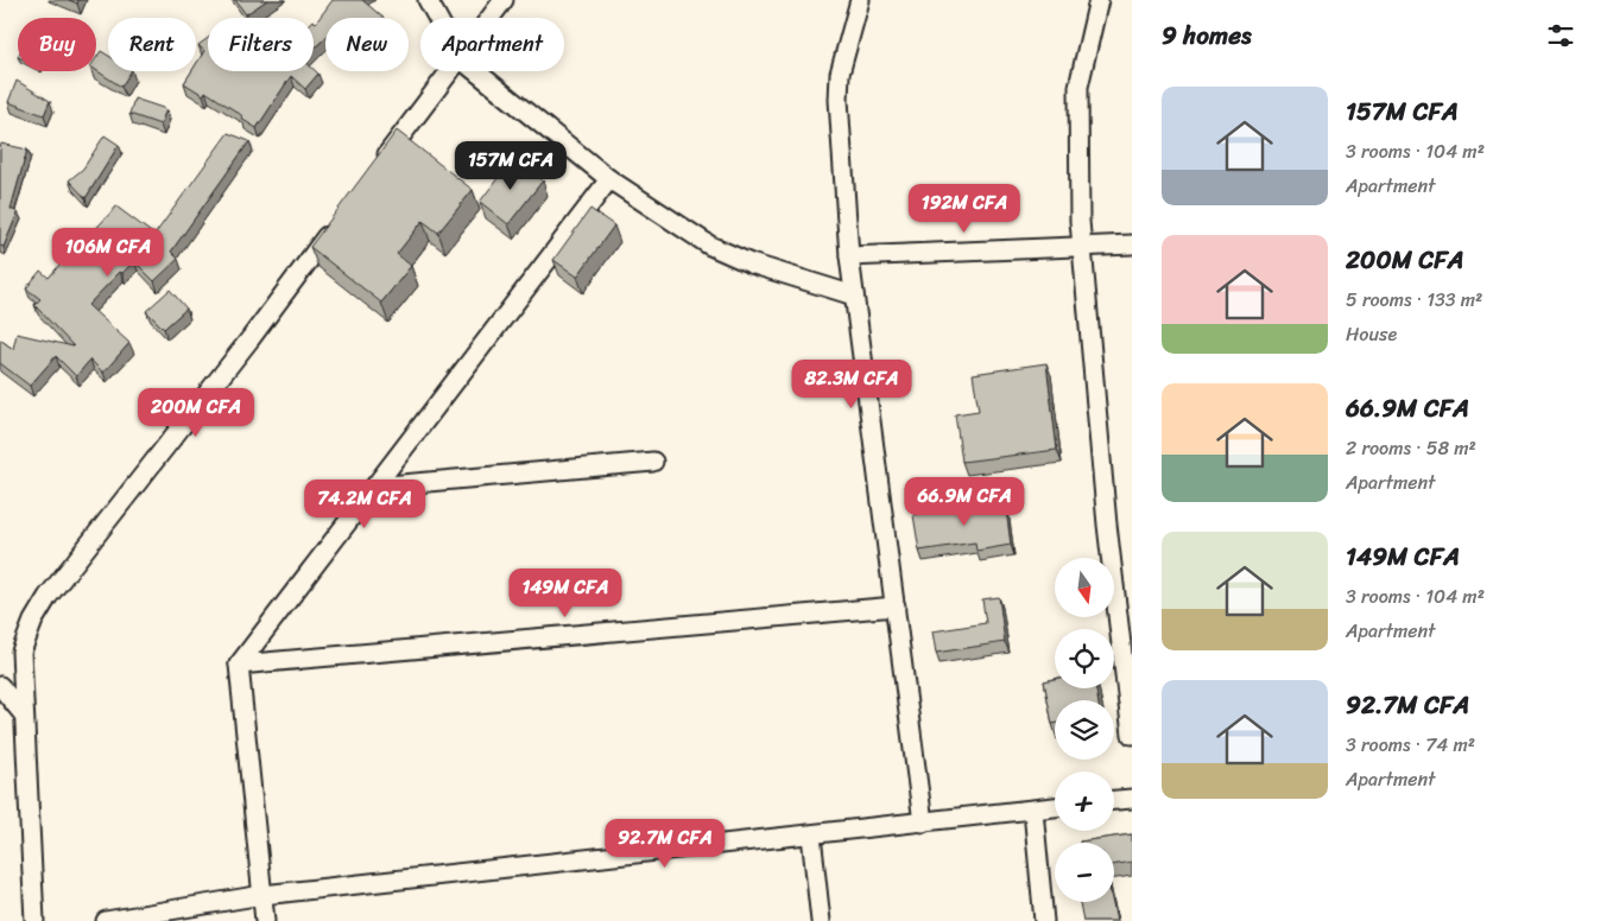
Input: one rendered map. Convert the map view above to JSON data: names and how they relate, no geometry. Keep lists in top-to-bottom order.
{
  "north": "bottom",
  "page": {
    "heading": "9 homes",
    "chip": [
      "Buy",
      "Rent",
      "Filters",
      "New",
      "Apartment"
    ],
    "list": [
      {
        "name": "157M CFA",
        "note": "3 rooms · 104 m² · Apartment"
      },
      {
        "name": "200M CFA",
        "note": "5 rooms · 133 m² · House"
      },
      {
        "name": "66.9M CFA",
        "note": "2 rooms · 58 m² · Apartment"
      },
      {
        "name": "149M CFA",
        "note": "3 rooms · 104 m² · Apartment"
      },
      {
        "name": "92.7M CFA",
        "note": "3 rooms · 74 m² · Apartment"
      }
    ],
    "price": [
      "157M CFA",
      "192M CFA",
      "106M CFA",
      "82.3M CFA",
      "200M CFA",
      "66.9M CFA",
      "74.2M CFA",
      "149M CFA",
      "92.7M CFA"
    ],
    "map_buttons": ["+", "−"]
  }
}
